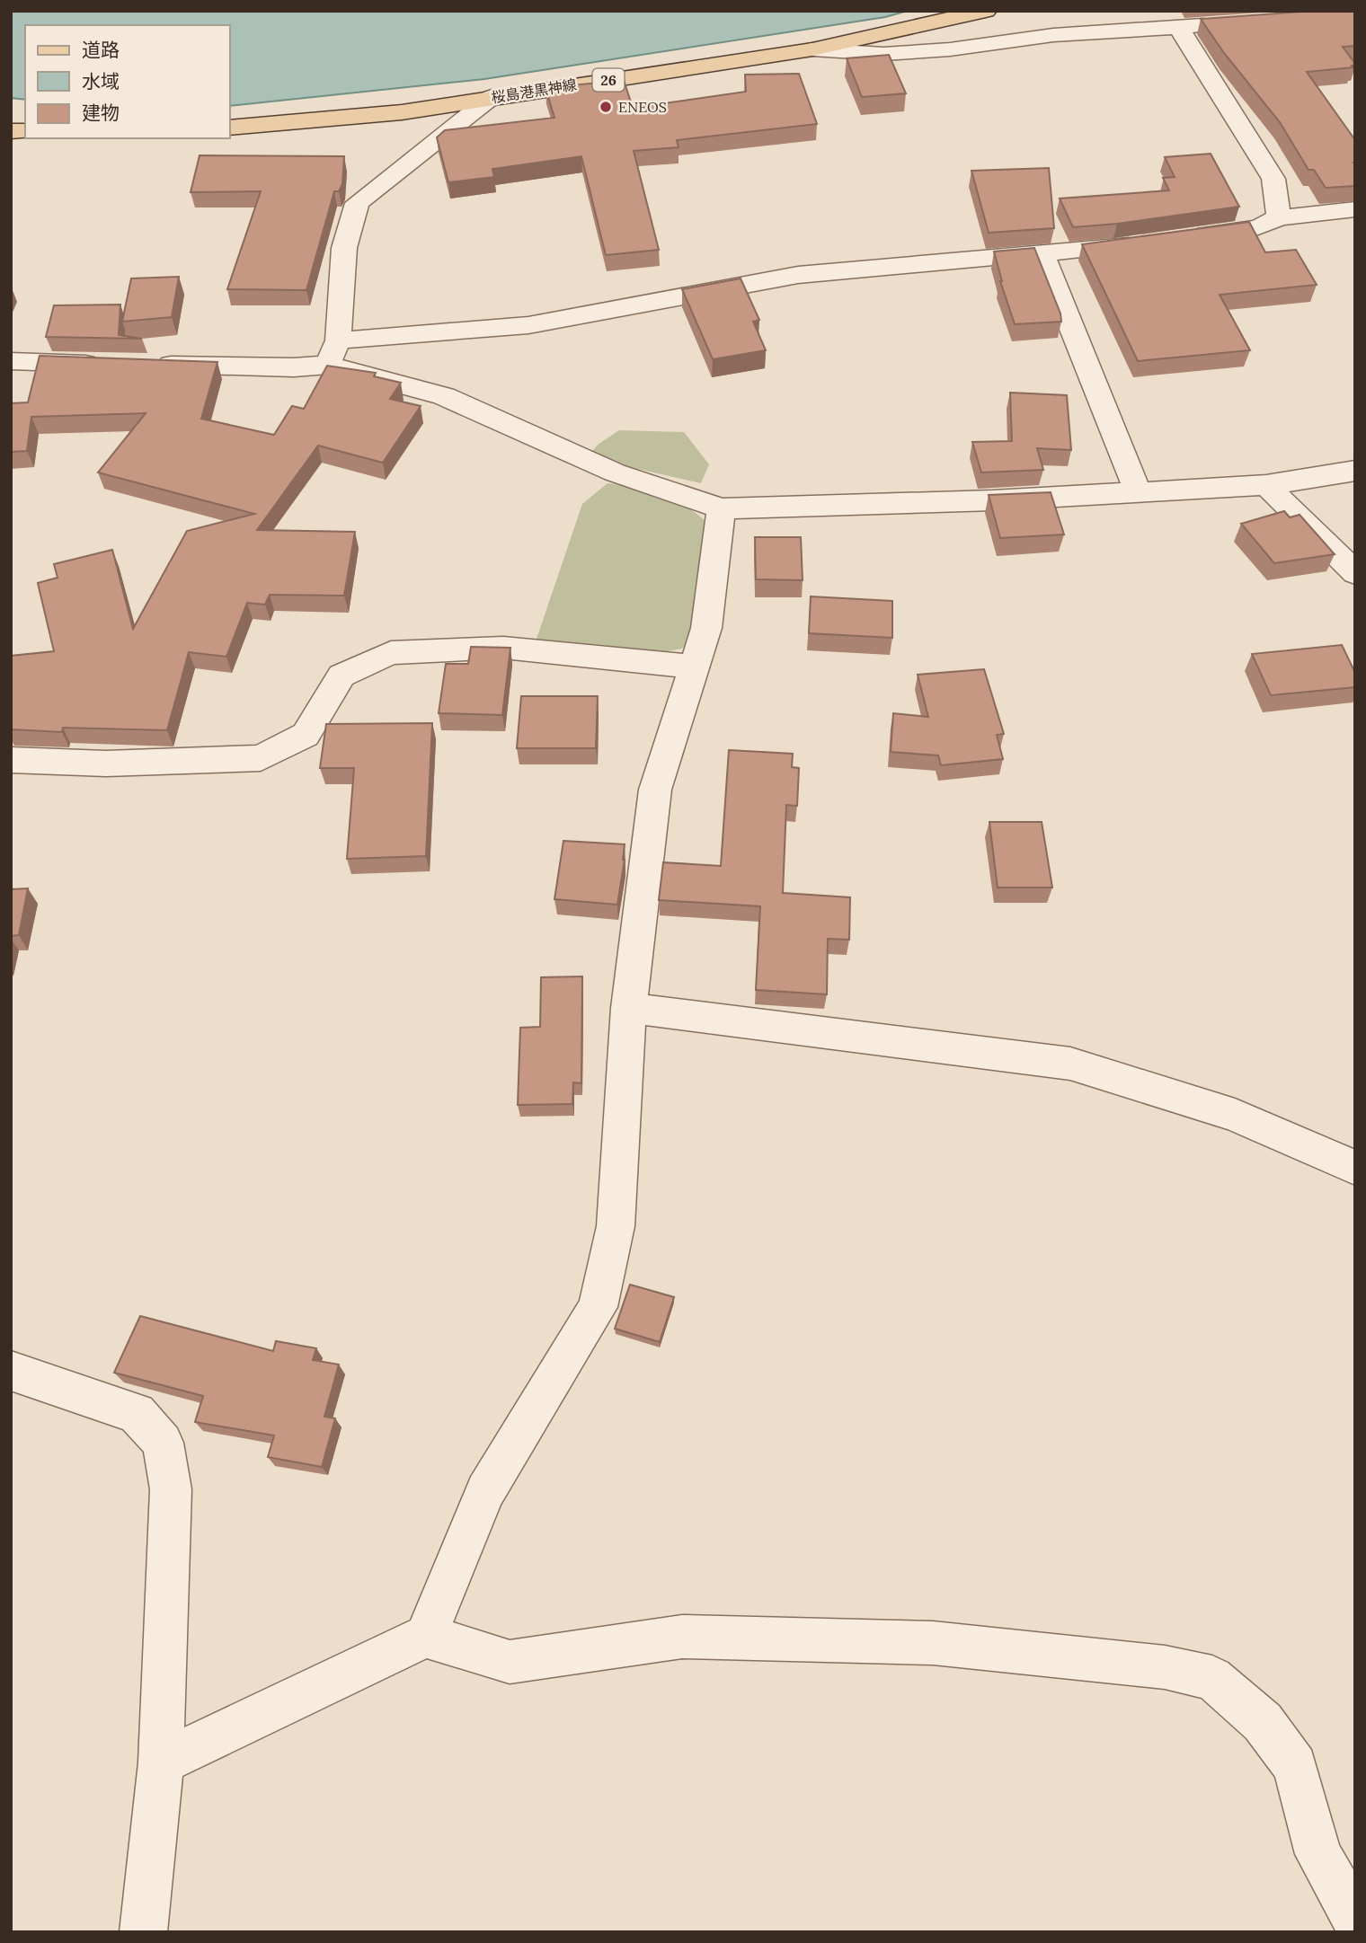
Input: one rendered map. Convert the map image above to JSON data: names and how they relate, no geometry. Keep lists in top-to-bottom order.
{
  "streets": {
    "main road": ["26", "桜島港黒神線"]
  },
  "places": ["ENEOS"],
  "legend": ["道路", "水域", "建物"]
}
